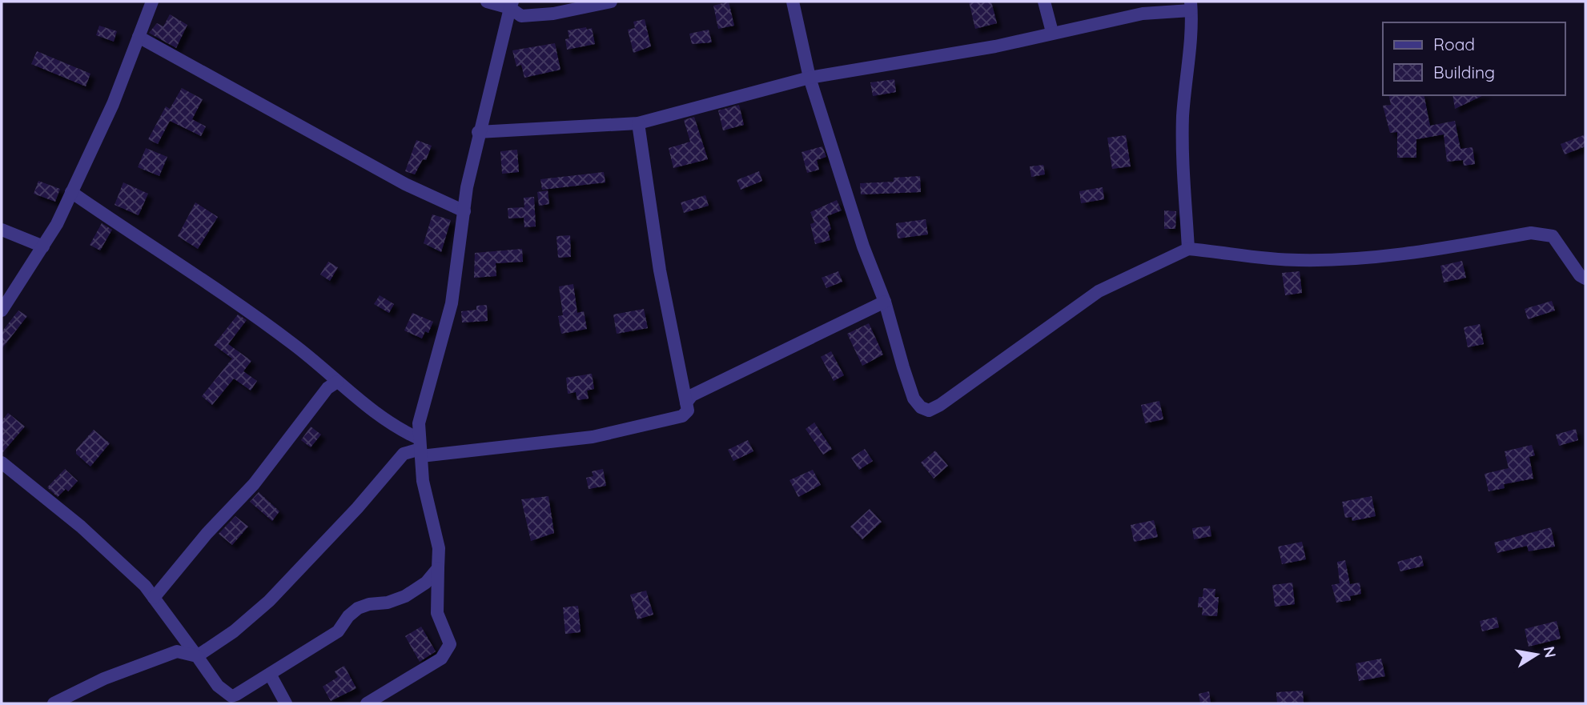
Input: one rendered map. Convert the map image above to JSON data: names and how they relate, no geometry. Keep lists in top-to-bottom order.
{
  "legend": ["Road", "Building"],
  "north": "right"
}
